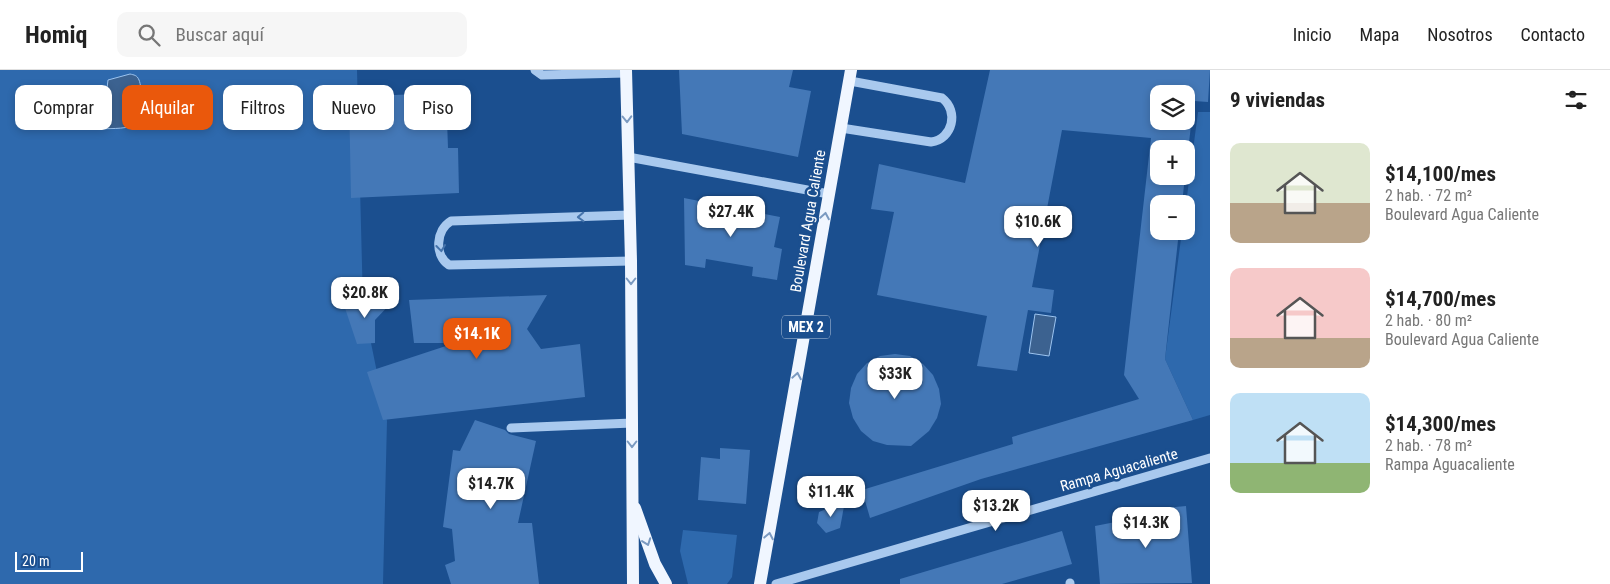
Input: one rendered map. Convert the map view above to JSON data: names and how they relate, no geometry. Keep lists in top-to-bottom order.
{
  "streets": {
    "main road": ["Boulevard Agua Caliente", "MEX 2"],
    "street": ["Rampa Aguacaliente"]
  },
  "one_way": ["Boulevard Agua Caliente"],
  "scale_bar": "20 m",
  "page": {
    "header": "Homiq",
    "search": "Buscar aquí",
    "nav": [
      "Inicio",
      "Mapa",
      "Nosotros",
      "Contacto"
    ],
    "heading": "9 viviendas",
    "map_buttons": ["+", "−"],
    "chip": [
      "Comprar",
      "Alquilar",
      "Filtros",
      "Nuevo",
      "Piso"
    ],
    "list": [
      {
        "name": "$14,100/mes",
        "note": "2 hab. · 72 m² · Boulevard Agua Caliente"
      },
      {
        "name": "$14,700/mes",
        "note": "2 hab. · 80 m² · Boulevard Agua Caliente"
      },
      {
        "name": "$14,300/mes",
        "note": "2 hab. · 78 m² · Rampa Aguacaliente"
      }
    ],
    "price": [
      "$27.4K",
      "$10.6K",
      "$20.8K",
      "$14.1K",
      "$33K",
      "$14.7K",
      "$11.4K",
      "$13.2K",
      "$14.3K"
    ],
    "scale": "20 m"
  }
}
